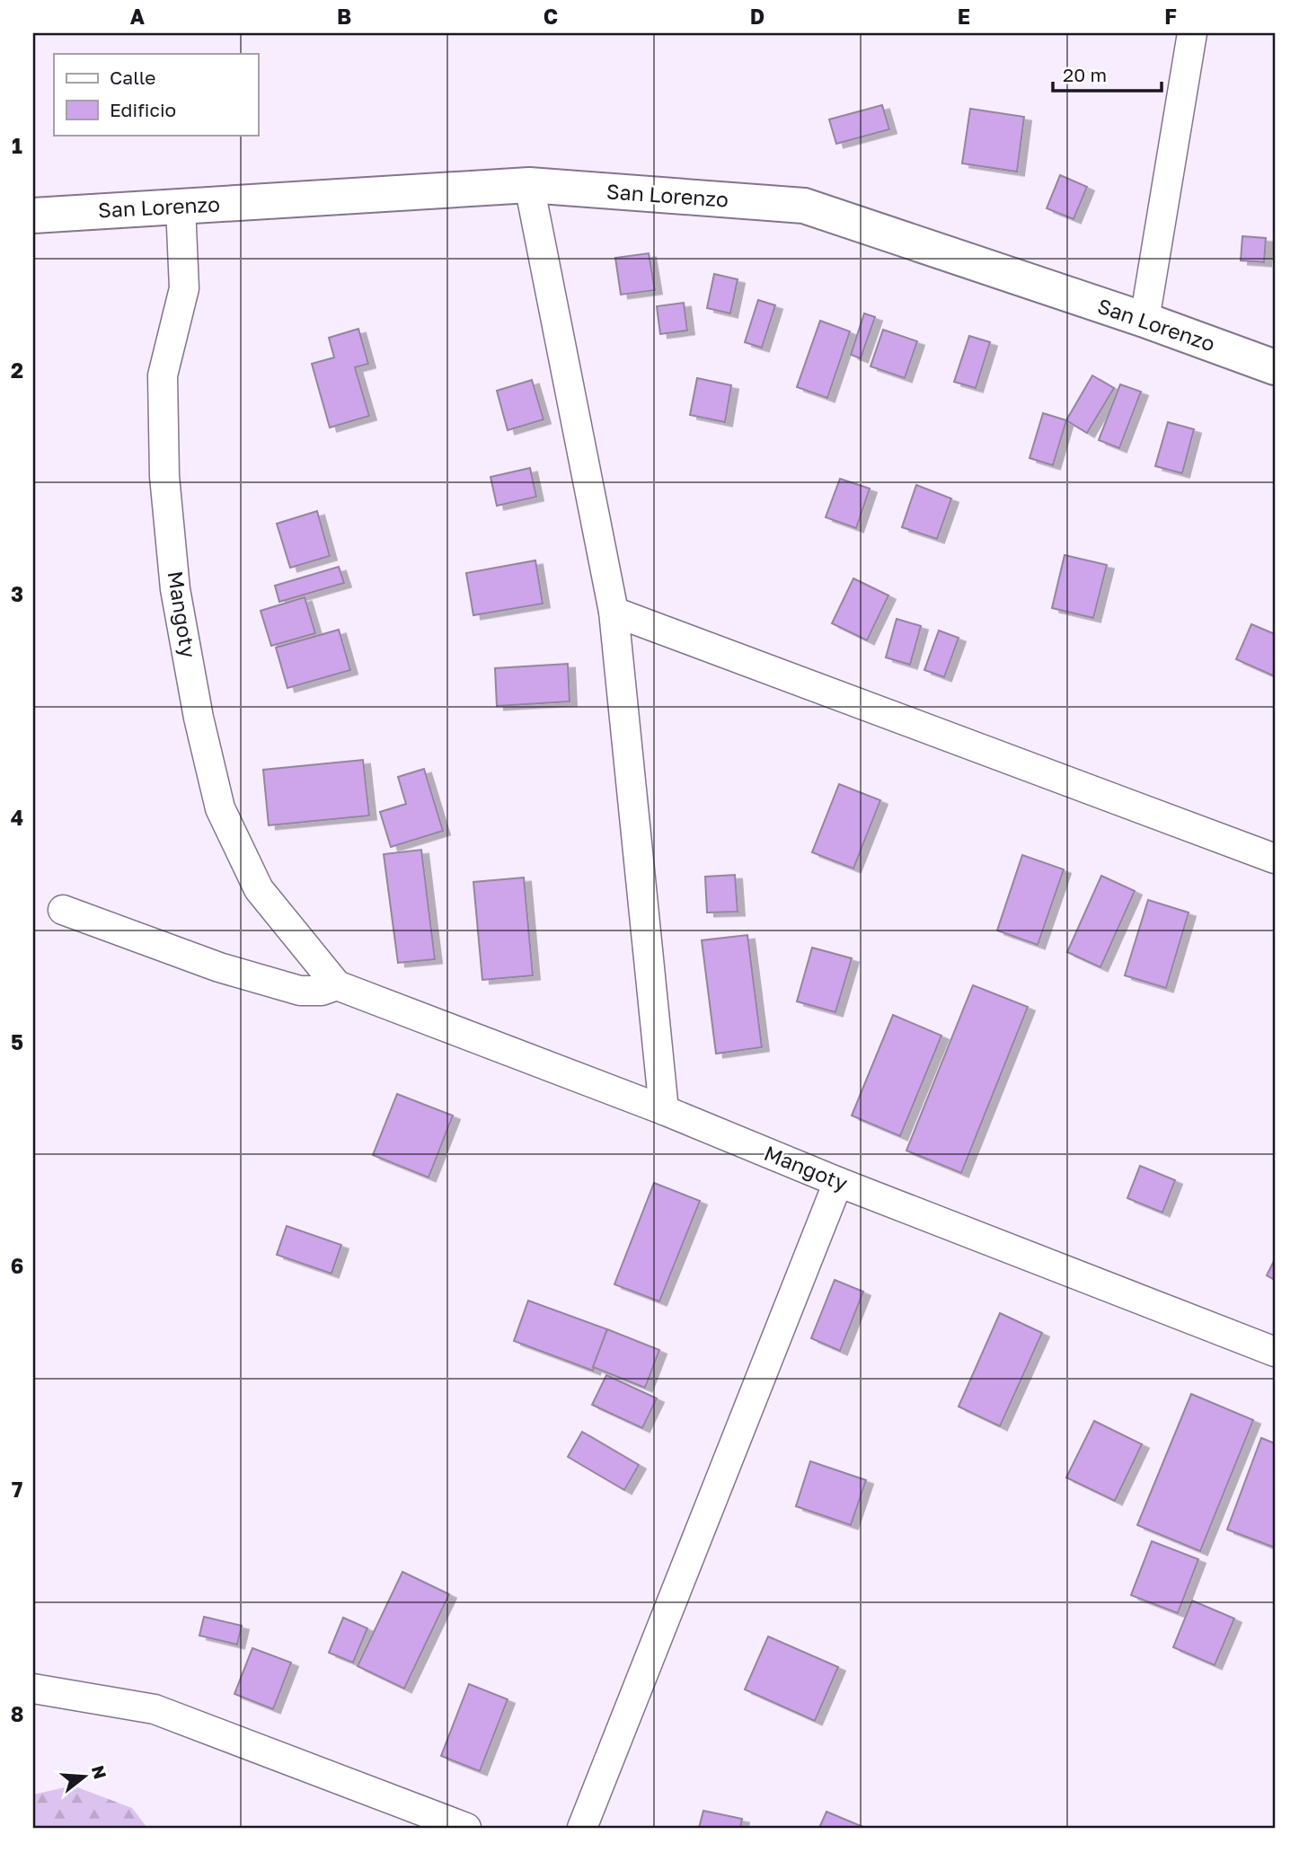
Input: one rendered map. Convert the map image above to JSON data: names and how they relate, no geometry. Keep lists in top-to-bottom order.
{
  "streets": {
    "street": ["San Lorenzo", "Mangoty"]
  },
  "crossings": [
    ["San Lorenzo", "Mangoty"]
  ],
  "legend": ["Calle", "Edificio"],
  "scale_bar": "20 m",
  "north": "right",
  "grid": {
    "columns": [
      "A",
      "B",
      "C",
      "D",
      "E",
      "F"
    ],
    "rows": [
      "1",
      "2",
      "3",
      "4",
      "5",
      "6",
      "7",
      "8"
    ]
  }
}
